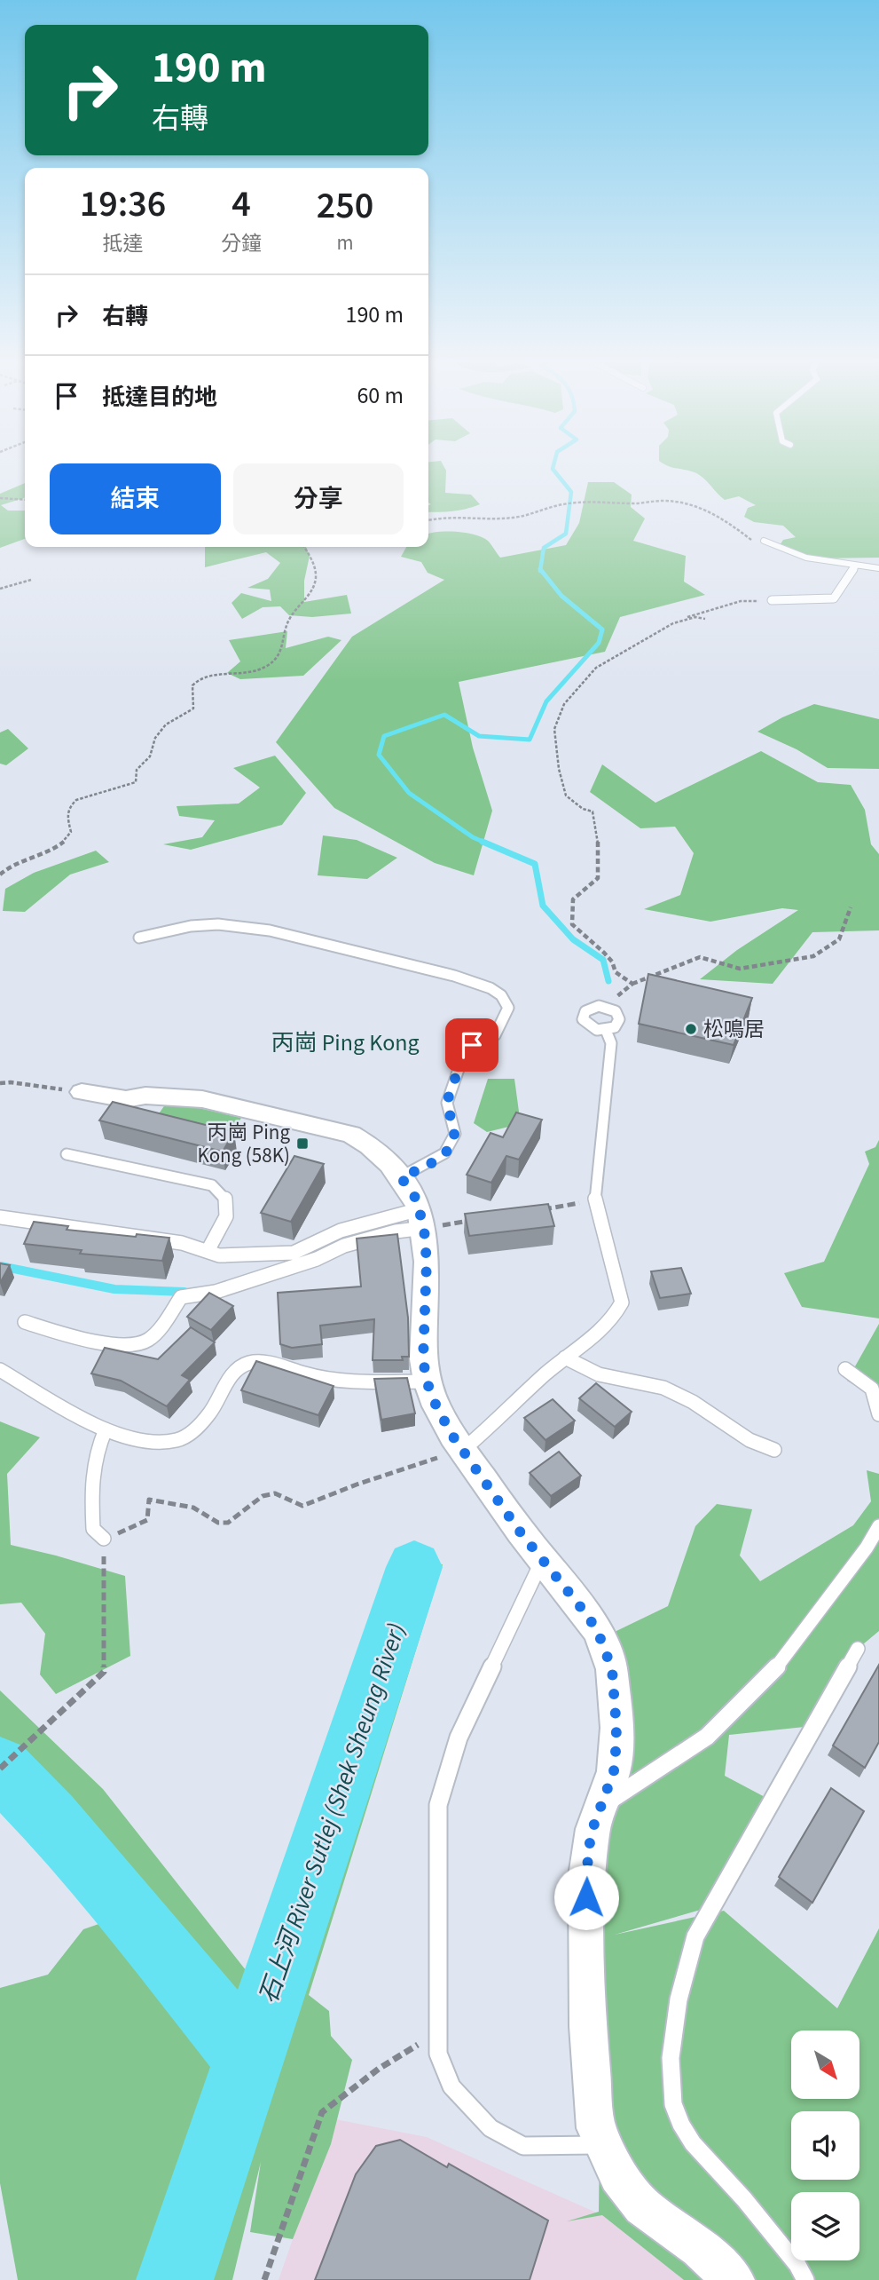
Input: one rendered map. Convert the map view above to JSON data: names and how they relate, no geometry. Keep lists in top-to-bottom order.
{
  "districts": ["丙崗 Ping Kong"],
  "water": ["石上河 River Sutlej (Shek Sheung River)"],
  "places": {
    "other": ["松鳴居"],
    "transit": ["丙崗 Ping Kong (58K)"]
  },
  "north": "bottom right",
  "page": {
    "turn": ["190 m", "右轉"],
    "eta": [
      "19:36",
      "抵達",
      "4",
      "分鐘",
      "250",
      "m"
    ],
    "list": [
      {
        "name": "右轉",
        "value": "190 m"
      },
      {
        "name": "抵達目的地",
        "value": "60 m"
      }
    ],
    "buttons": ["結束", "分享"]
  }
}
